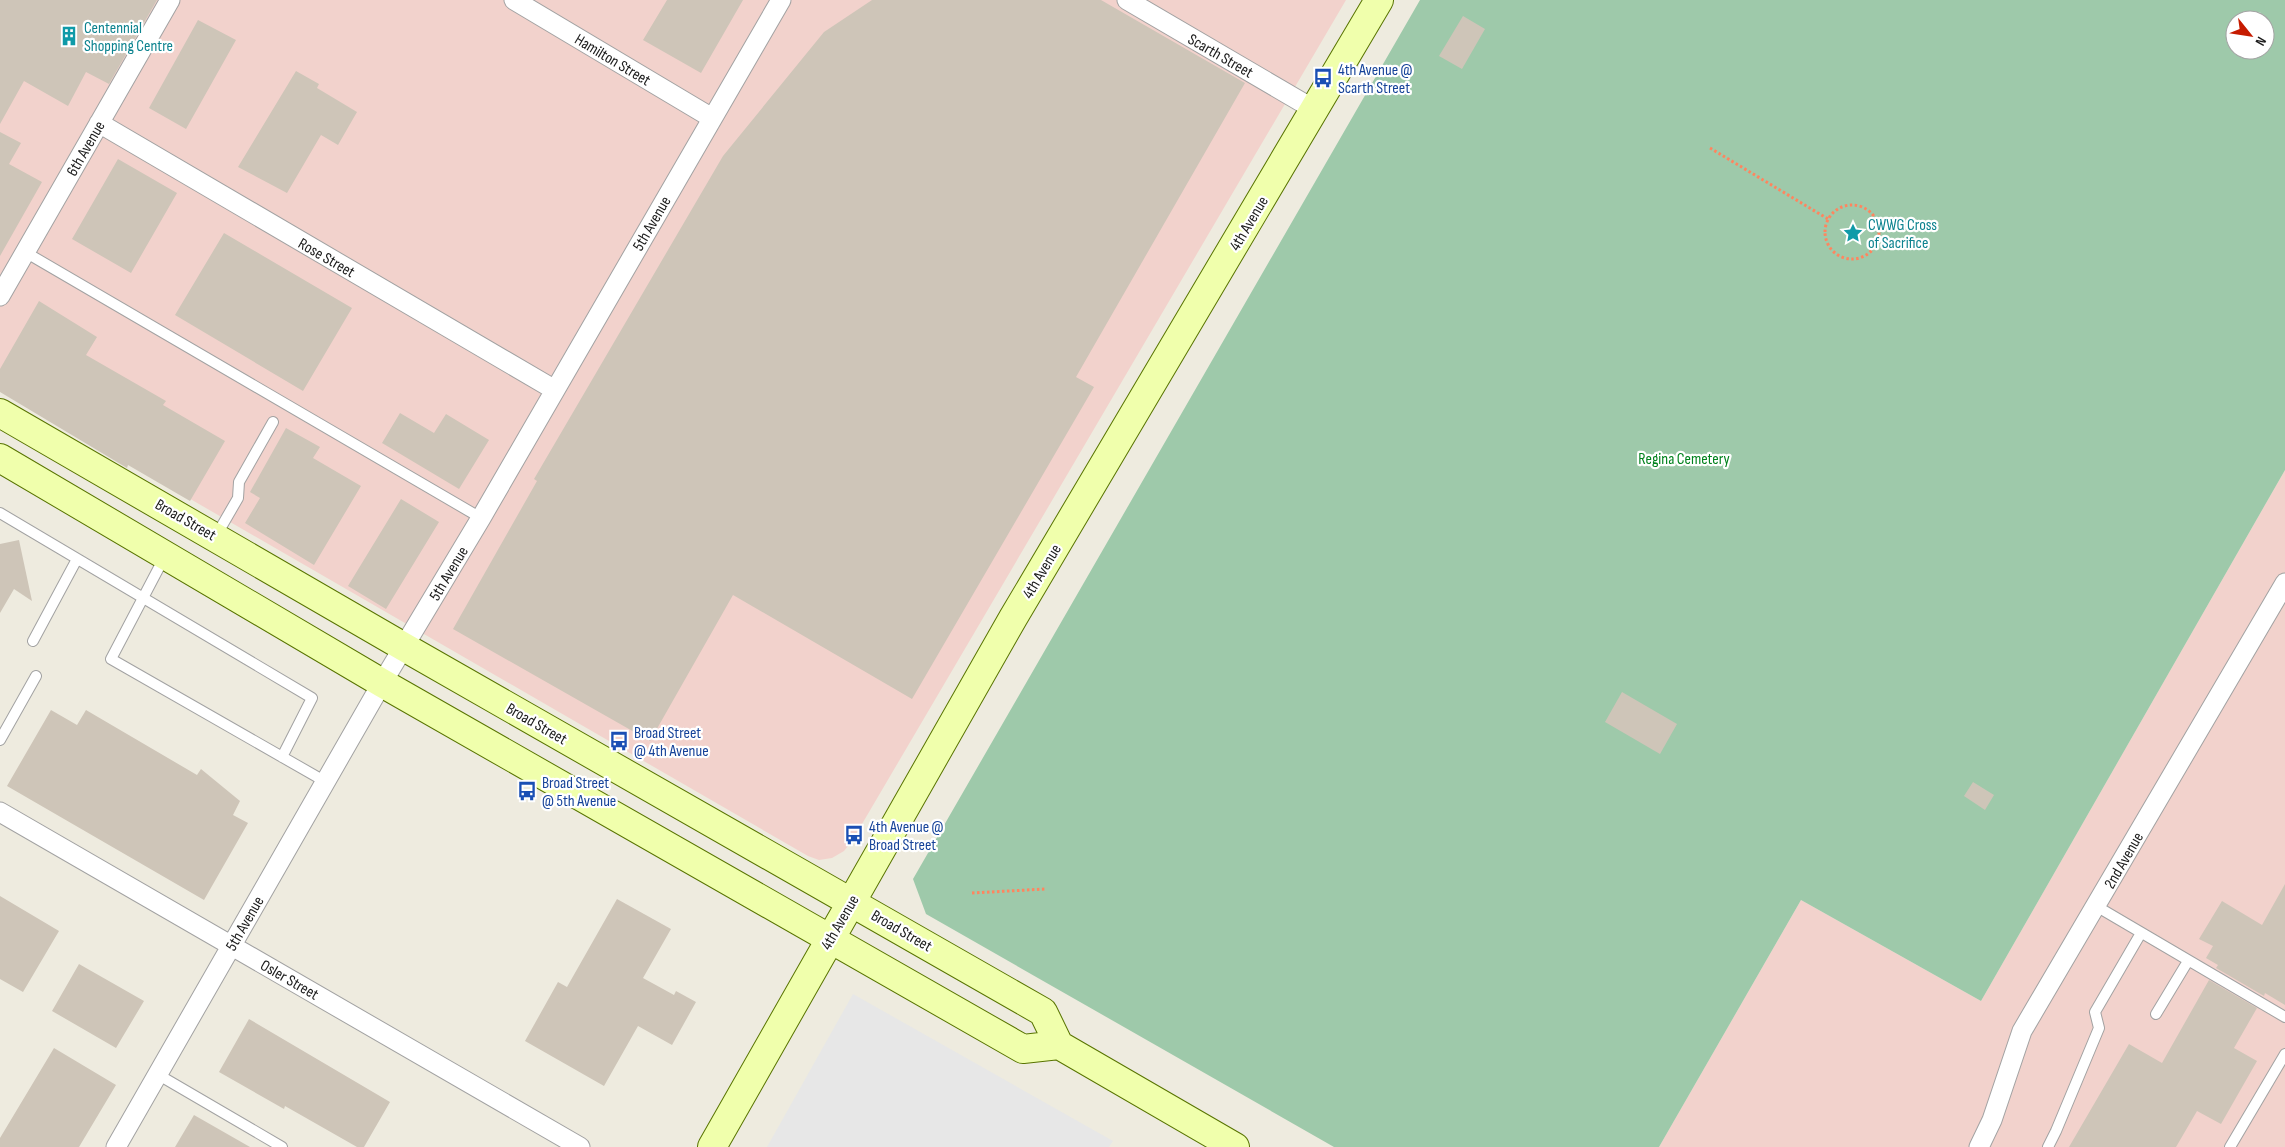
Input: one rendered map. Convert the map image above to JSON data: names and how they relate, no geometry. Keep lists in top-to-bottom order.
{
  "streets": {
    "main road": ["4th Avenue", "Broad Street"],
    "street": [
      "Scarth Street",
      "Hamilton Street",
      "6th Avenue",
      "5th Avenue",
      "Rose Street",
      "2nd Avenue",
      "Osler Street"
    ]
  },
  "crossings": [
    ["Scarth Street", "4th Avenue"],
    ["Hamilton Street", "5th Avenue"],
    ["6th Avenue", "Rose Street"],
    ["5th Avenue", "Rose Street"],
    ["5th Avenue", "Broad Street"],
    ["5th Avenue", "Osler Street"],
    ["4th Avenue", "Broad Street"]
  ],
  "parks": ["Regina Cemetery"],
  "places": {
    "building": ["Centennial Shopping Centre"],
    "bus stop": [
      "4th Avenue @ Scarth Street",
      "Broad Street @ 4th Avenue",
      "Broad Street @ 5th Avenue",
      "4th Avenue @ Broad Street"
    ],
    "place": ["CWWG Cross of Sacrifice"]
  },
  "north": "bottom right"
}
